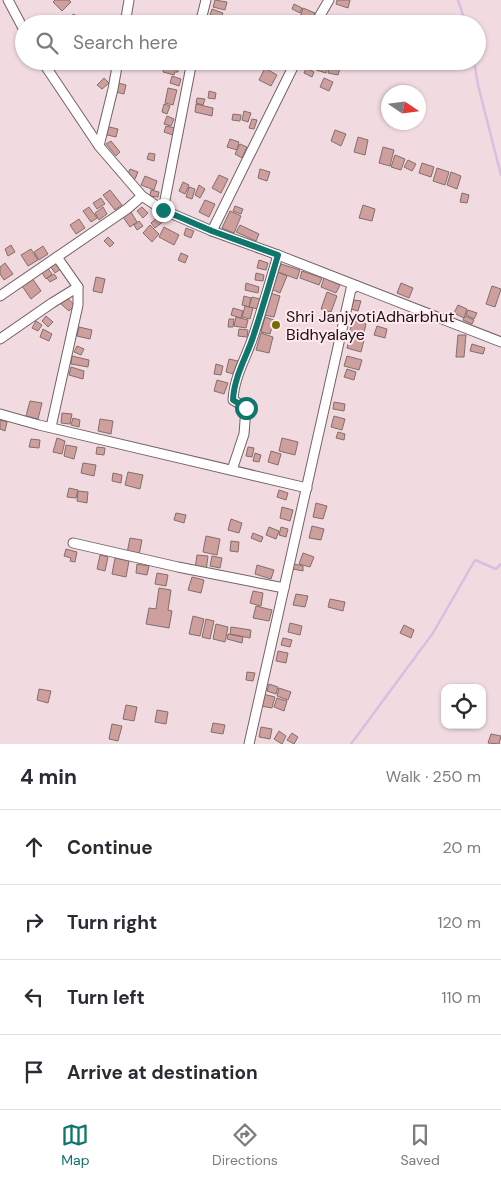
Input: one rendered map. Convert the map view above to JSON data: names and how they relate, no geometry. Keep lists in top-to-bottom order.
{
  "places": ["Shri JanjyotiAdharbhut Bidhyalaye"],
  "north": "right",
  "page": {
    "search": "Search here",
    "heading": ["4 min", "Walk · 250 m"],
    "list": [
      ["Continue", "20 m"],
      ["Turn right", "120 m"],
      ["Turn left", "110 m"],
      "Arrive at destination"
    ],
    "nav": ["Map", "Directions", "Saved"]
  }
}
